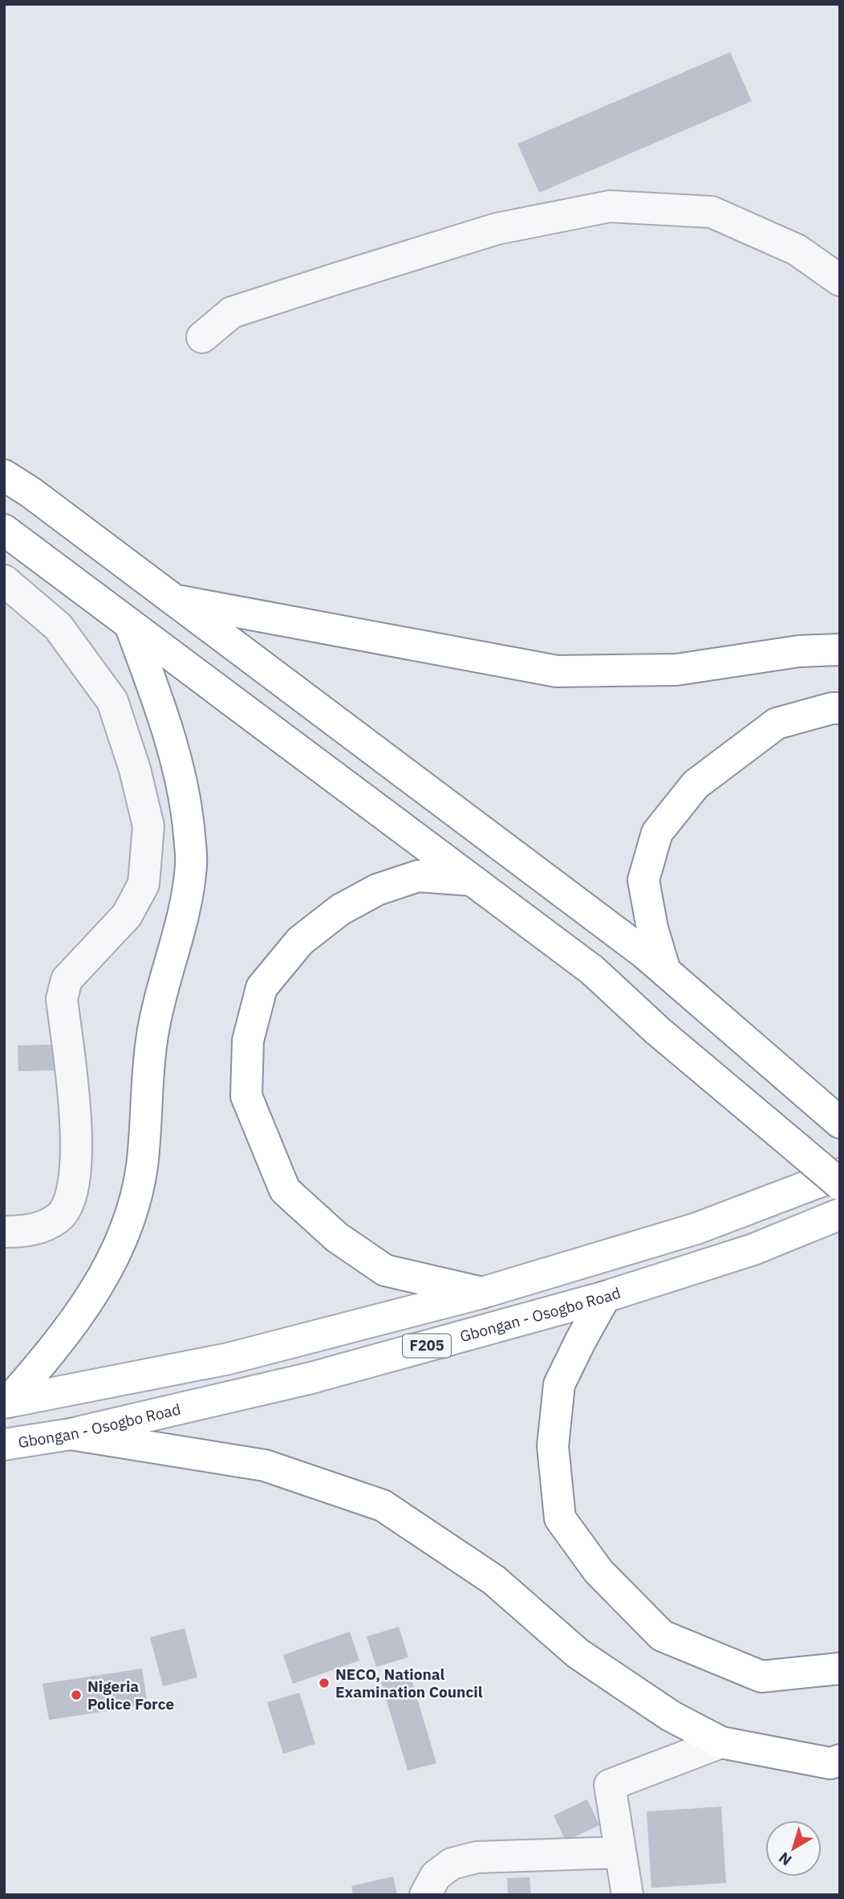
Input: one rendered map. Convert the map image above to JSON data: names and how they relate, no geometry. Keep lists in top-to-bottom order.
{
  "streets": {
    "main road": ["Gbongan - Osogbo Road", "F205"]
  },
  "places": ["NECO, National Examination Council", "Nigeria Police Force"],
  "north": "bottom left"
}
